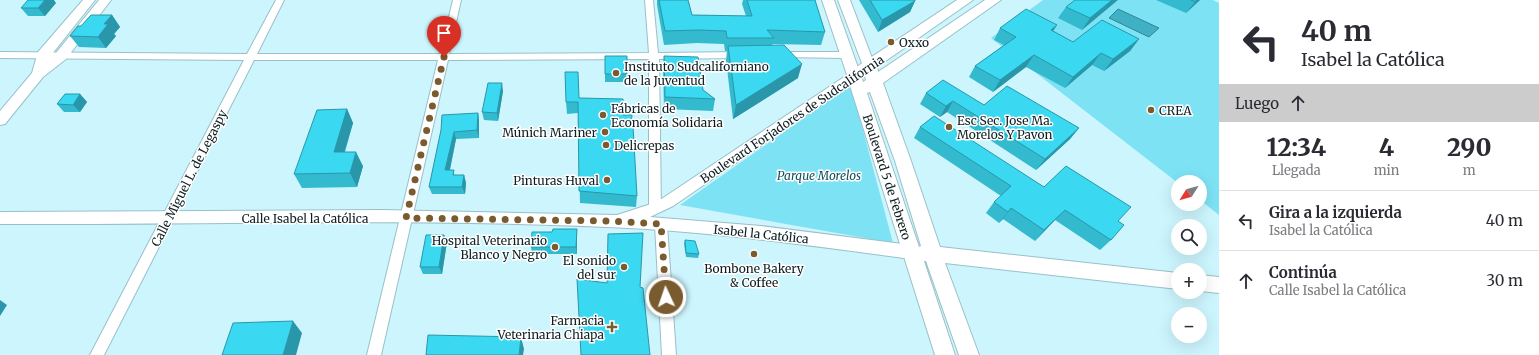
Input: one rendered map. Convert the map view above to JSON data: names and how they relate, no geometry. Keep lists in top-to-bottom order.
{
  "streets": {
    "main road": ["Boulevard Forjadores de Sudcalifornia", "Boulevard 5 de Febrero"],
    "street": ["Calle Miguel L. de Legaspy", "Calle Isabel la Católica", "Isabel la Católica"]
  },
  "crossings": [
    ["Boulevard Forjadores de Sudcalifornia", "Boulevard 5 de Febrero"],
    ["Boulevard Forjadores de Sudcalifornia", "Calle Isabel la Católica"],
    ["Boulevard Forjadores de Sudcalifornia", "Isabel la Católica"],
    ["Boulevard 5 de Febrero", "Isabel la Católica"],
    ["Calle Miguel L. de Legaspy", "Calle Isabel la Católica"],
    ["Calle Isabel la Católica", "Isabel la Católica"]
  ],
  "parks": ["Parque Morelos"],
  "places": {
    "other": [
      "Oxxo",
      "Instituto Sudcaliforniano de la Juventud",
      "CREA",
      "Fábricas de Economía Solidaria",
      "Esc Sec. Jose Ma. Morelos Y Pavon",
      "Múnich Mariner",
      "Delicrepas",
      "Pinturas Huval",
      "Hospital Veterinario Blanco y Negro",
      "Bombone Bakery & Coffee",
      "El sonido del sur"
    ],
    "health": ["Farmacia Veterinaria Chiapa"]
  },
  "north": "bottom left",
  "page": {
    "turn": ["40 m", "Isabel la Católica"],
    "then": "Luego",
    "eta": [
      "12:34",
      "Llegada",
      "4",
      "min",
      "290",
      "m"
    ],
    "map_buttons": ["+", "−"],
    "list": [
      {
        "name": "Gira a la izquierda",
        "note": "Isabel la Católica",
        "value": "40 m"
      },
      {
        "name": "Continúa",
        "note": "Calle Isabel la Católica",
        "value": "30 m"
      }
    ]
  }
}
